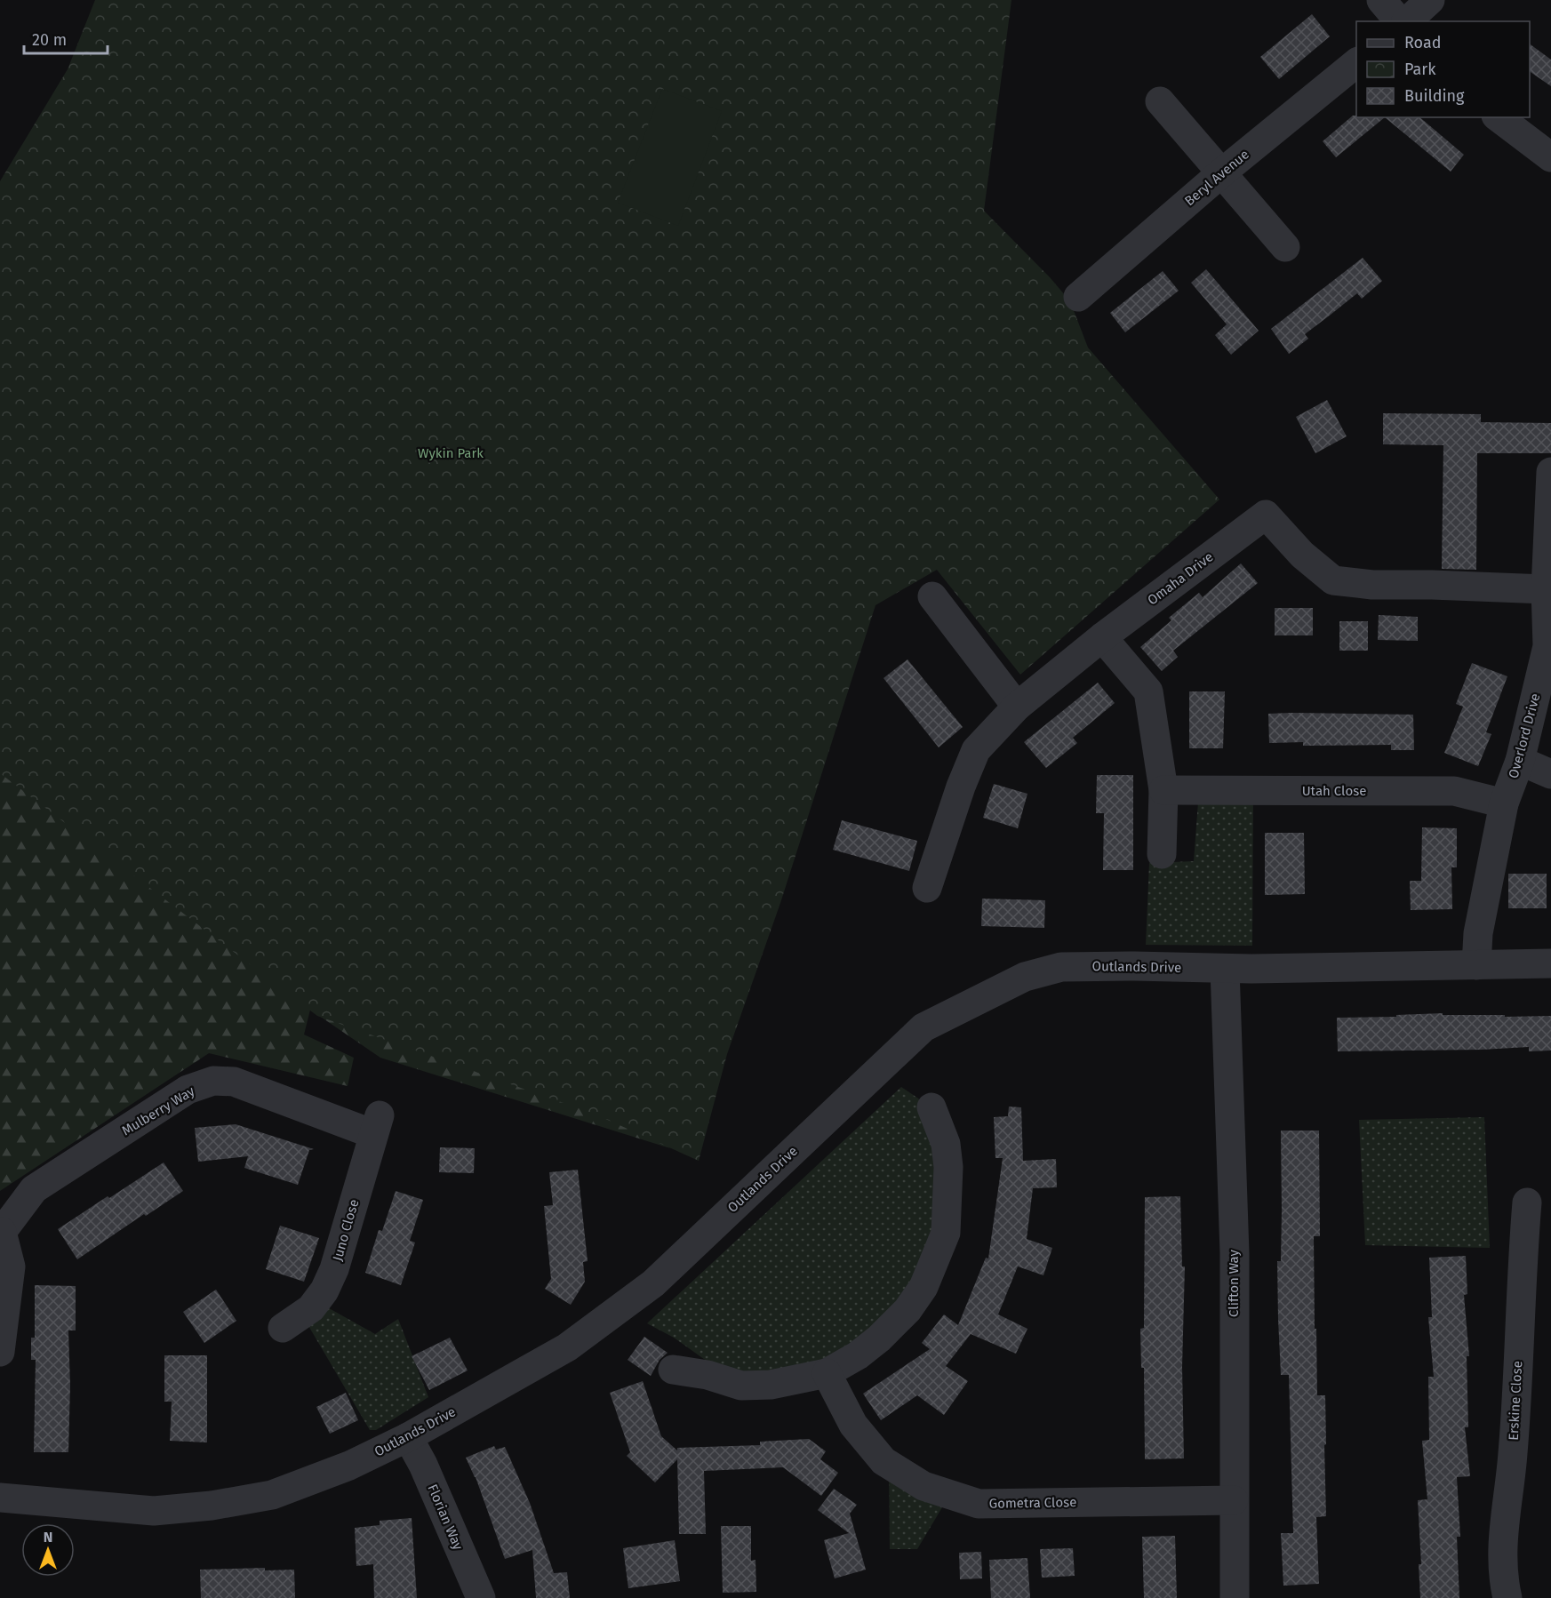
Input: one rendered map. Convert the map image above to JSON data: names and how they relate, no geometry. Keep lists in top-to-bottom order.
{
  "streets": {
    "street": [
      "Beryl Avenue",
      "Omaha Drive",
      "Overlord Drive",
      "Utah Close",
      "Outlands Drive",
      "Mulberry Way",
      "Juno Close",
      "Clifton Way",
      "Erskine Close",
      "Gometra Close",
      "Florian Way"
    ]
  },
  "crossings": [
    ["Omaha Drive", "Overlord Drive"],
    ["Overlord Drive", "Utah Close"],
    ["Overlord Drive", "Outlands Drive"],
    ["Outlands Drive", "Clifton Way"],
    ["Outlands Drive", "Florian Way"],
    ["Mulberry Way", "Juno Close"],
    ["Clifton Way", "Gometra Close"]
  ],
  "parks": ["Wykin Park"],
  "legend": ["Road", "Park", "Building"],
  "scale_bar": "20 m",
  "north": "top"
}
